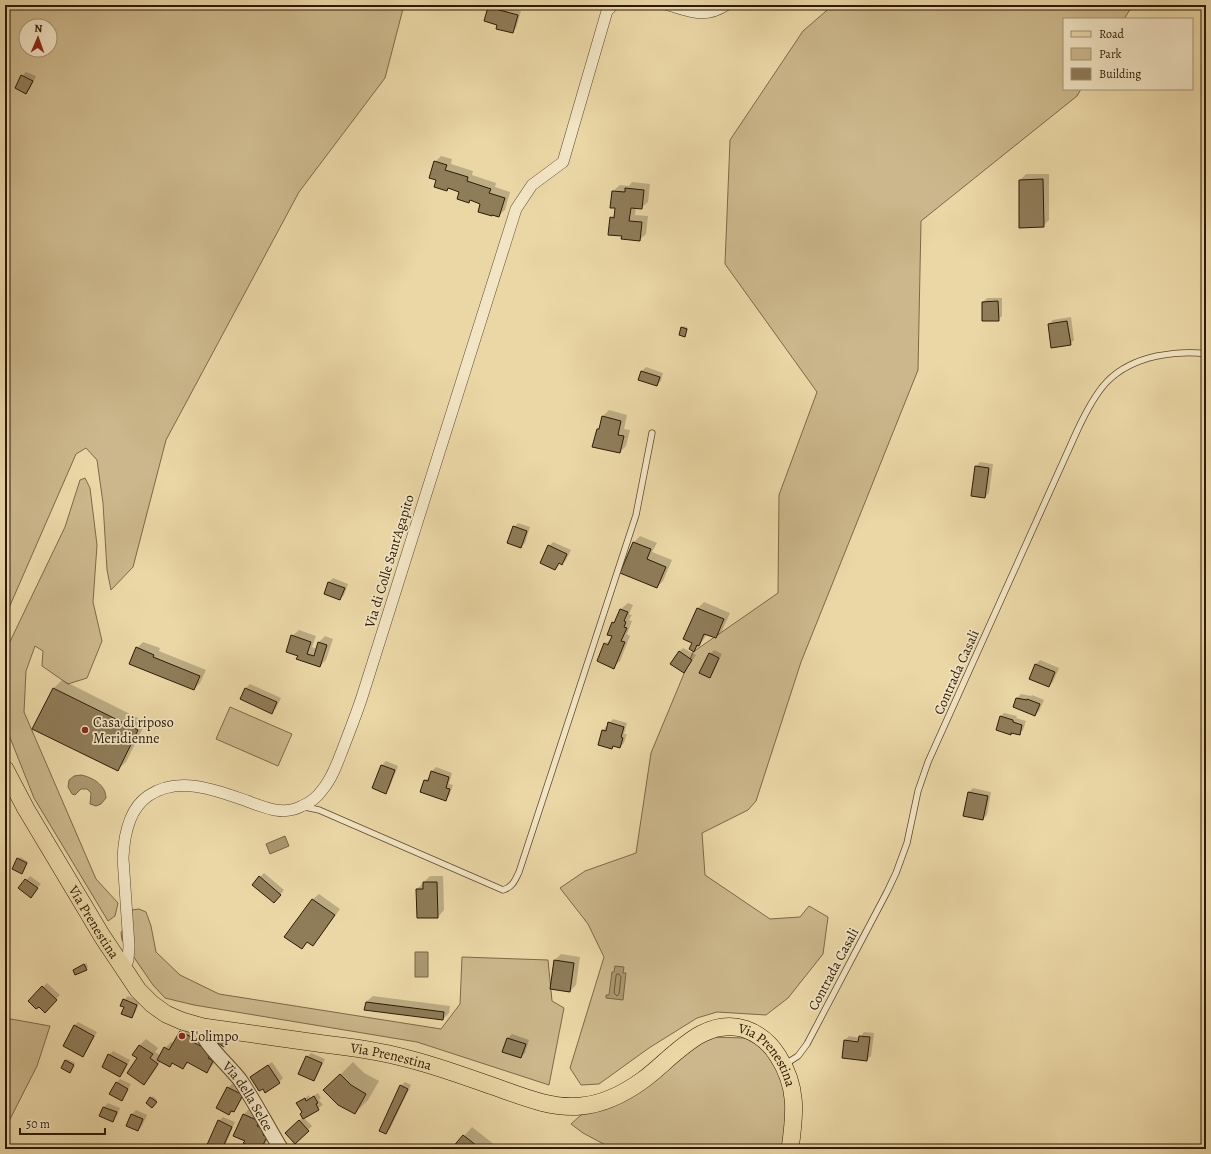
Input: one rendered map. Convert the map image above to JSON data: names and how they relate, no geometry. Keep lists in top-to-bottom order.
{
  "streets": {
    "main road": ["Via Prenestina"],
    "street": ["Via di Colle Sant'Agapito", "Via della Selce"],
    "lane": ["Contrada Casali"]
  },
  "crossings": [
    ["Via di Colle Sant'Agapito", "Via Prenestina"],
    ["Contrada Casali", "Via Prenestina"],
    ["Via Prenestina", "Via della Selce"]
  ],
  "places": ["Casa di riposo Meridienne", "L'olimpo"],
  "legend": ["Road", "Park", "Building"],
  "scale_bar": "50 m",
  "north": "top"
}
